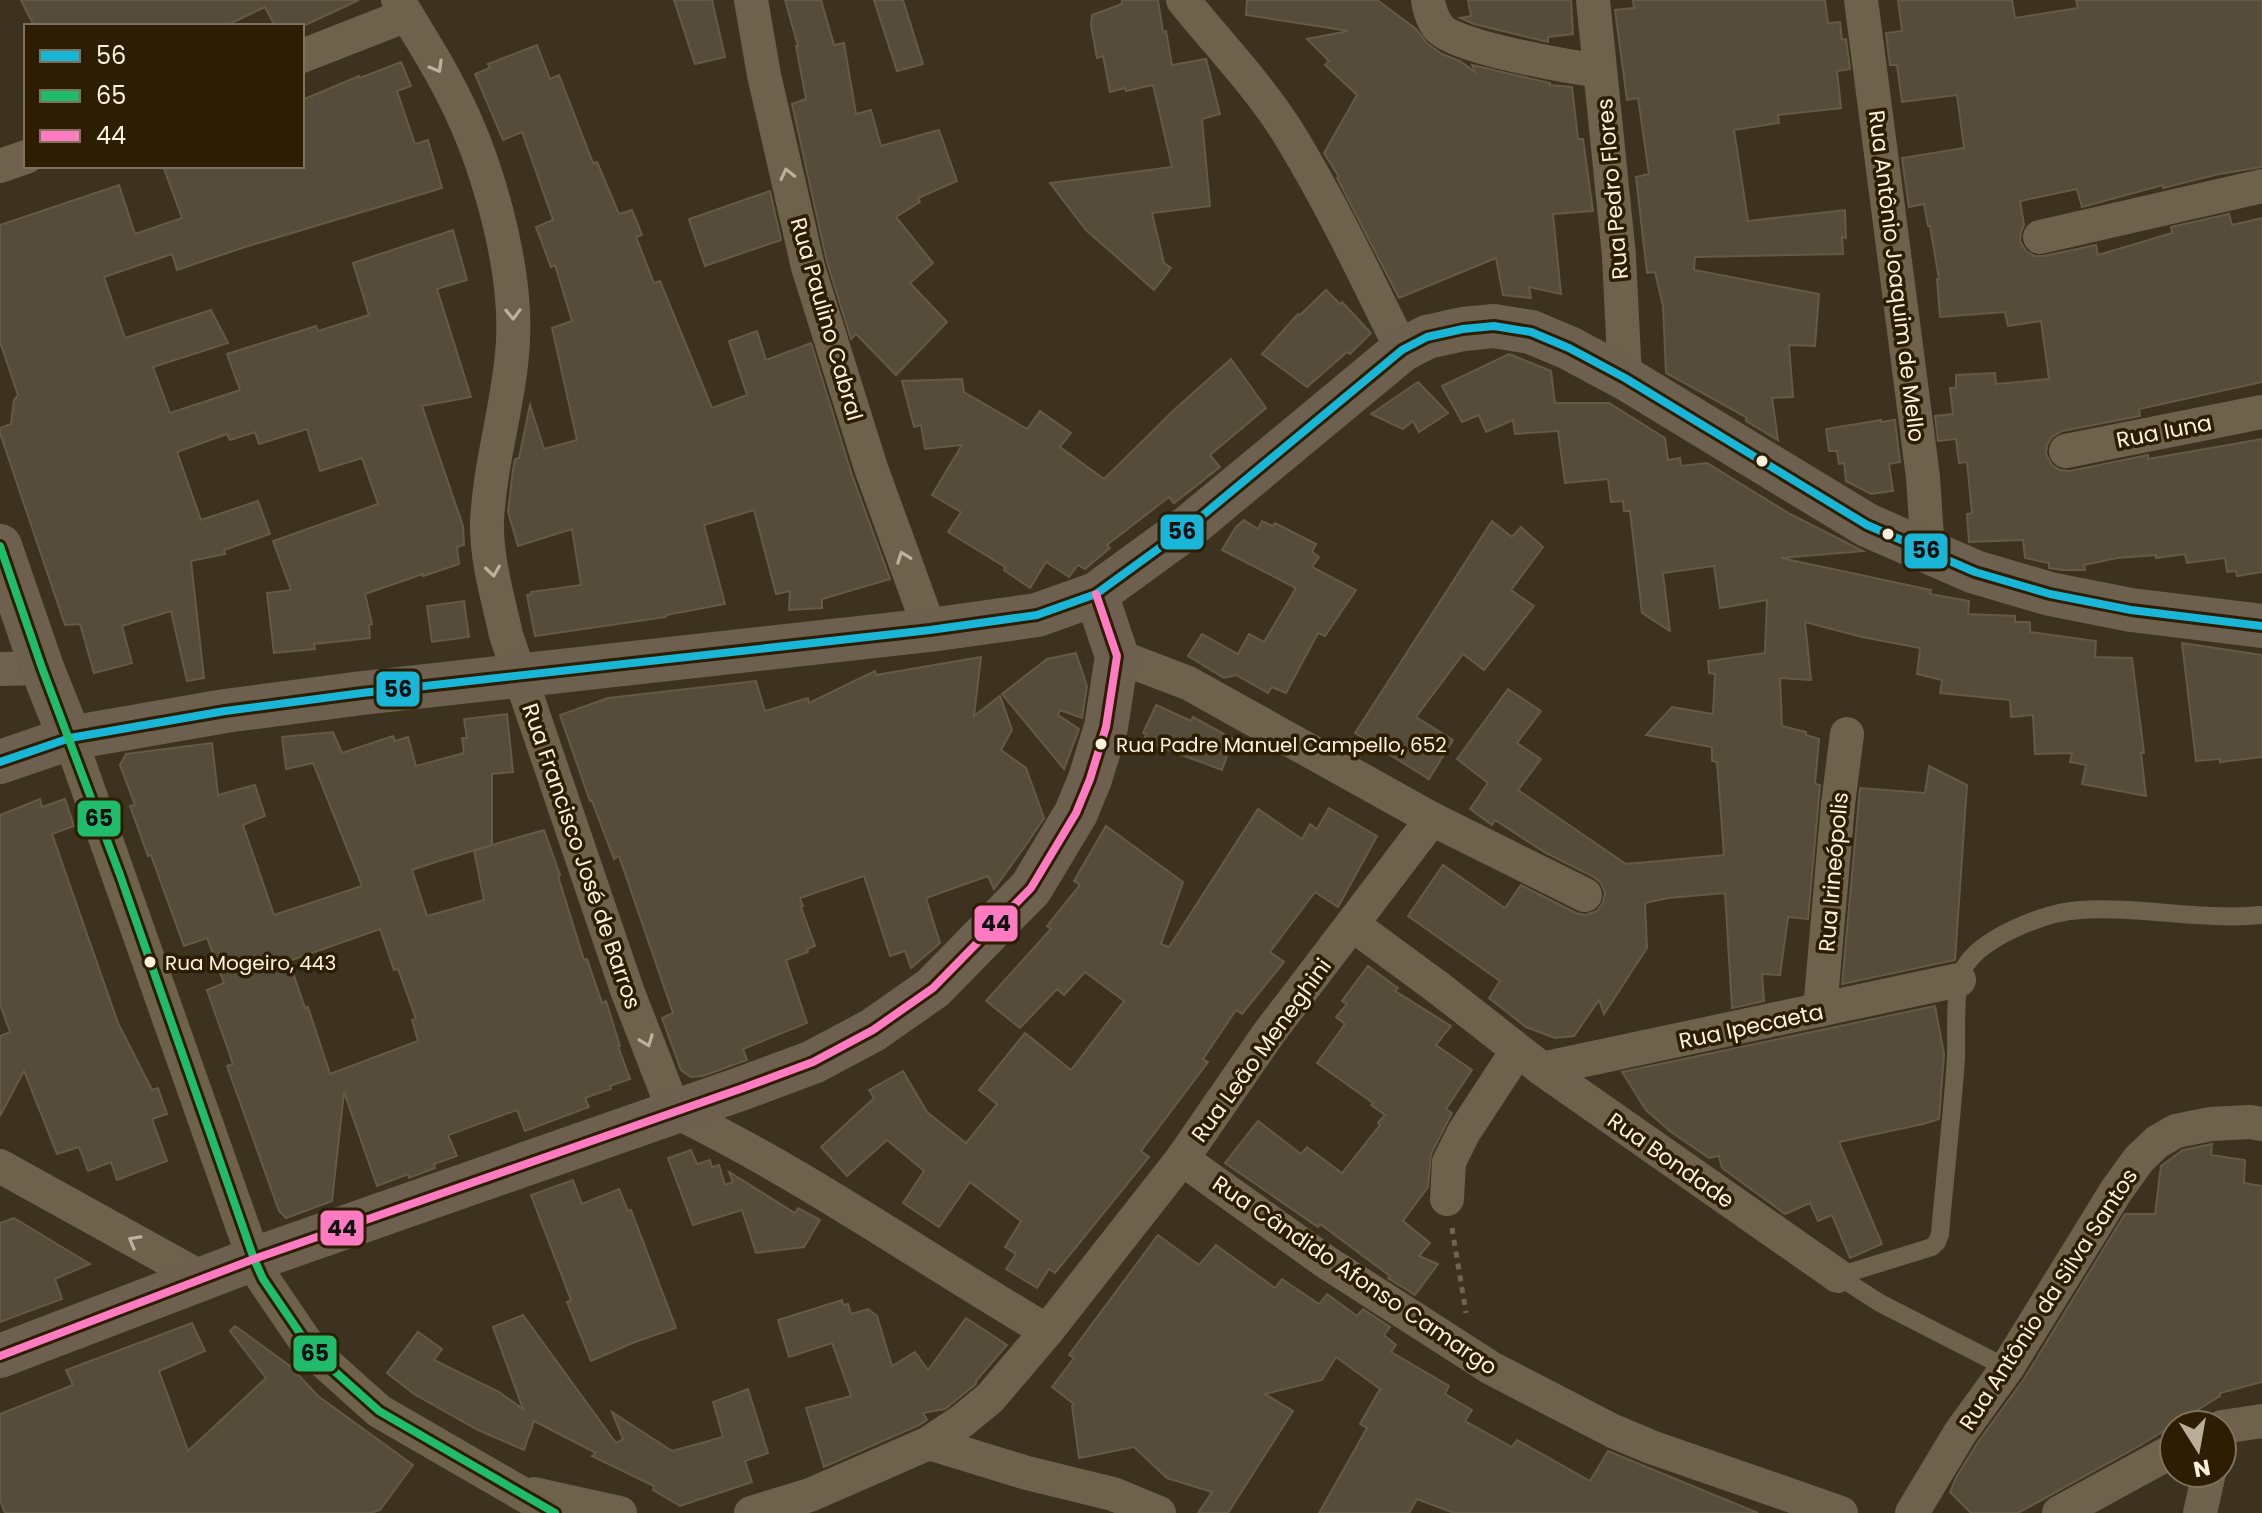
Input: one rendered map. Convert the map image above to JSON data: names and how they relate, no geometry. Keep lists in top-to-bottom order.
{
  "streets": {
    "street": [
      "Rua Pedro Flores",
      "Rua Antônio Joaquim de Mello",
      "Rua Paulino Cabral",
      "Rua Iuna",
      "Rua Francisco José de Barros",
      "Rua Irineópolis",
      "Rua Ipecaeta",
      "Rua Leão Meneghini",
      "Rua Bondade",
      "Rua Cândido Afonso Camargo",
      "Rua Antônio da Silva Santos"
    ]
  },
  "crossings": [
    ["Rua Irineópolis", "Rua Ipecaeta"],
    ["Rua Ipecaeta", "Rua Bondade"],
    ["Rua Leão Meneghini", "Rua Bondade"],
    ["Rua Leão Meneghini", "Rua Cândido Afonso Camargo"],
    ["Rua Bondade", "Rua Antônio da Silva Santos"]
  ],
  "one_way": ["Rua Paulino Cabral", "Rua Francisco José de Barros"],
  "places": ["Rua Padre Manuel Campello, 652", "Rua Mogeiro, 443"],
  "lines": ["transit line 56", "transit line 65", "transit line 44"],
  "legend": ["56", "65", "44"],
  "north": "bottom"
}
